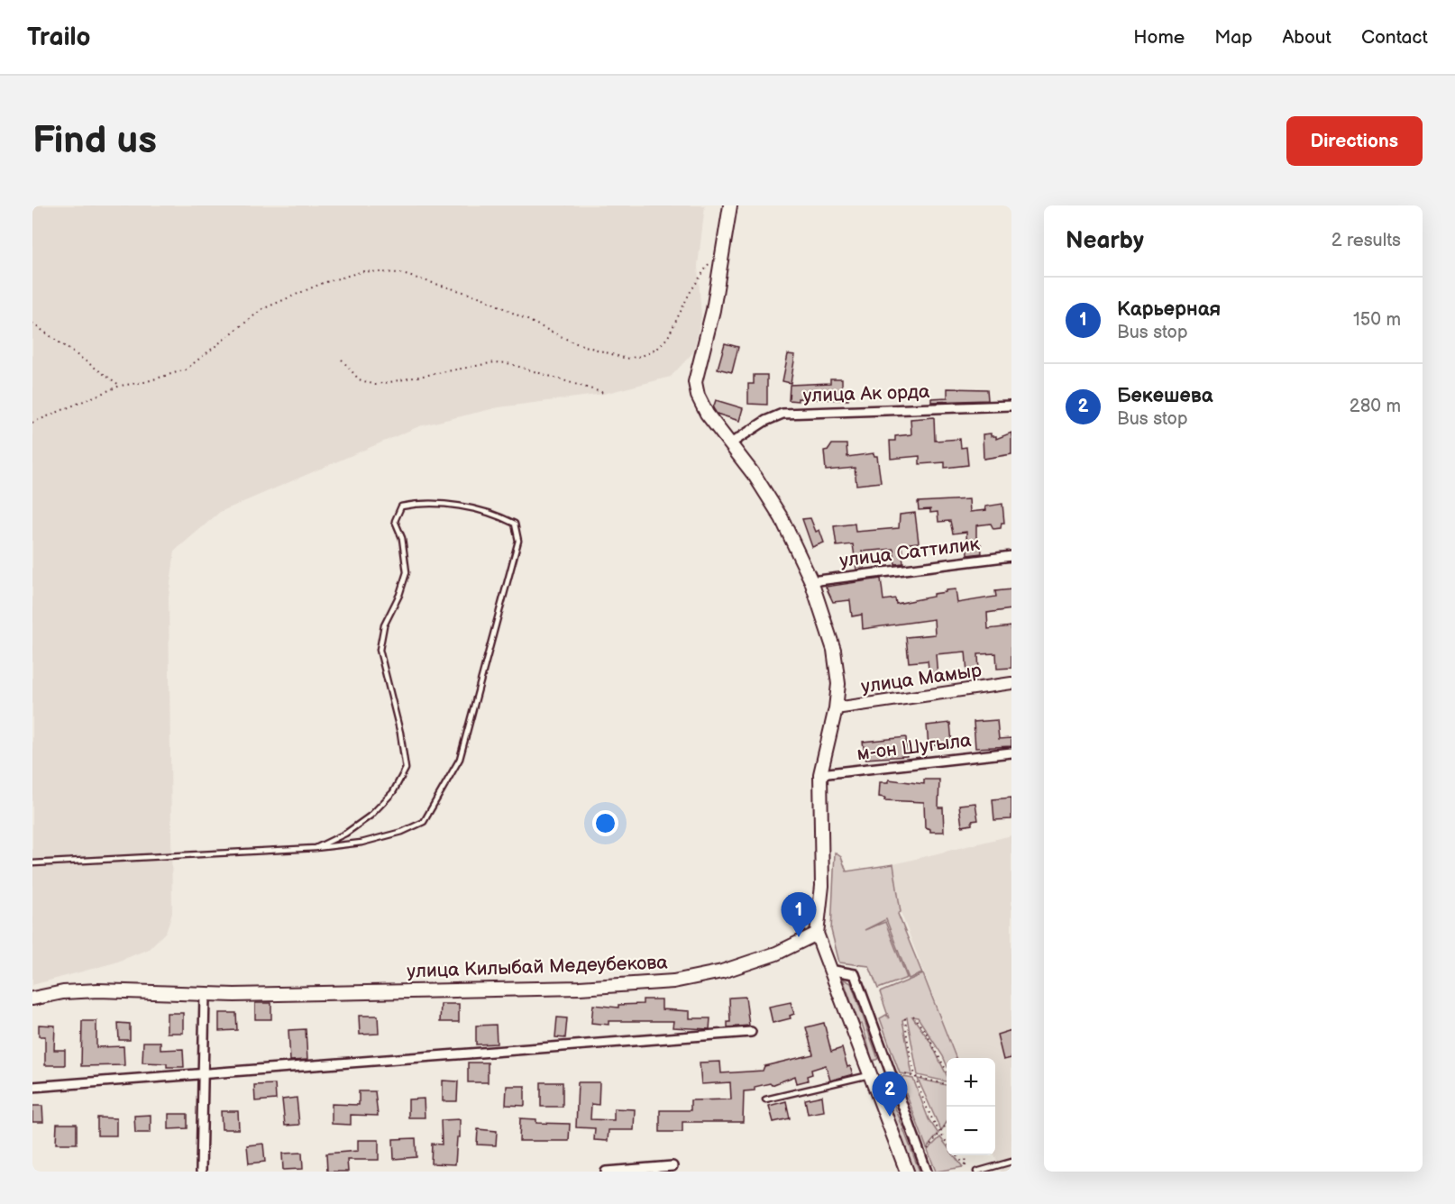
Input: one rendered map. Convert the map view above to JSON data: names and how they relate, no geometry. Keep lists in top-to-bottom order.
{
  "streets": {
    "main road": ["улица Килыбай Медеубекова"],
    "street": [
      "улица Ак орда",
      "улица Саттилик",
      "улица Мамыр",
      "м-он Шугыла"
    ]
  },
  "page": {
    "header": "Trailo",
    "nav": [
      "Home",
      "Map",
      "About",
      "Contact"
    ],
    "buttons": "Directions",
    "title": "Find us",
    "heading": ["Nearby", "2 results"],
    "list": [
      {
        "mark": "1",
        "name": "Карьерная",
        "note": "Bus stop",
        "value": "150 m"
      },
      {
        "mark": "2",
        "name": "Бекешева",
        "note": "Bus stop",
        "value": "280 m"
      }
    ],
    "pins": ["1", "2"],
    "map_buttons": ["+", "−"]
  }
}
